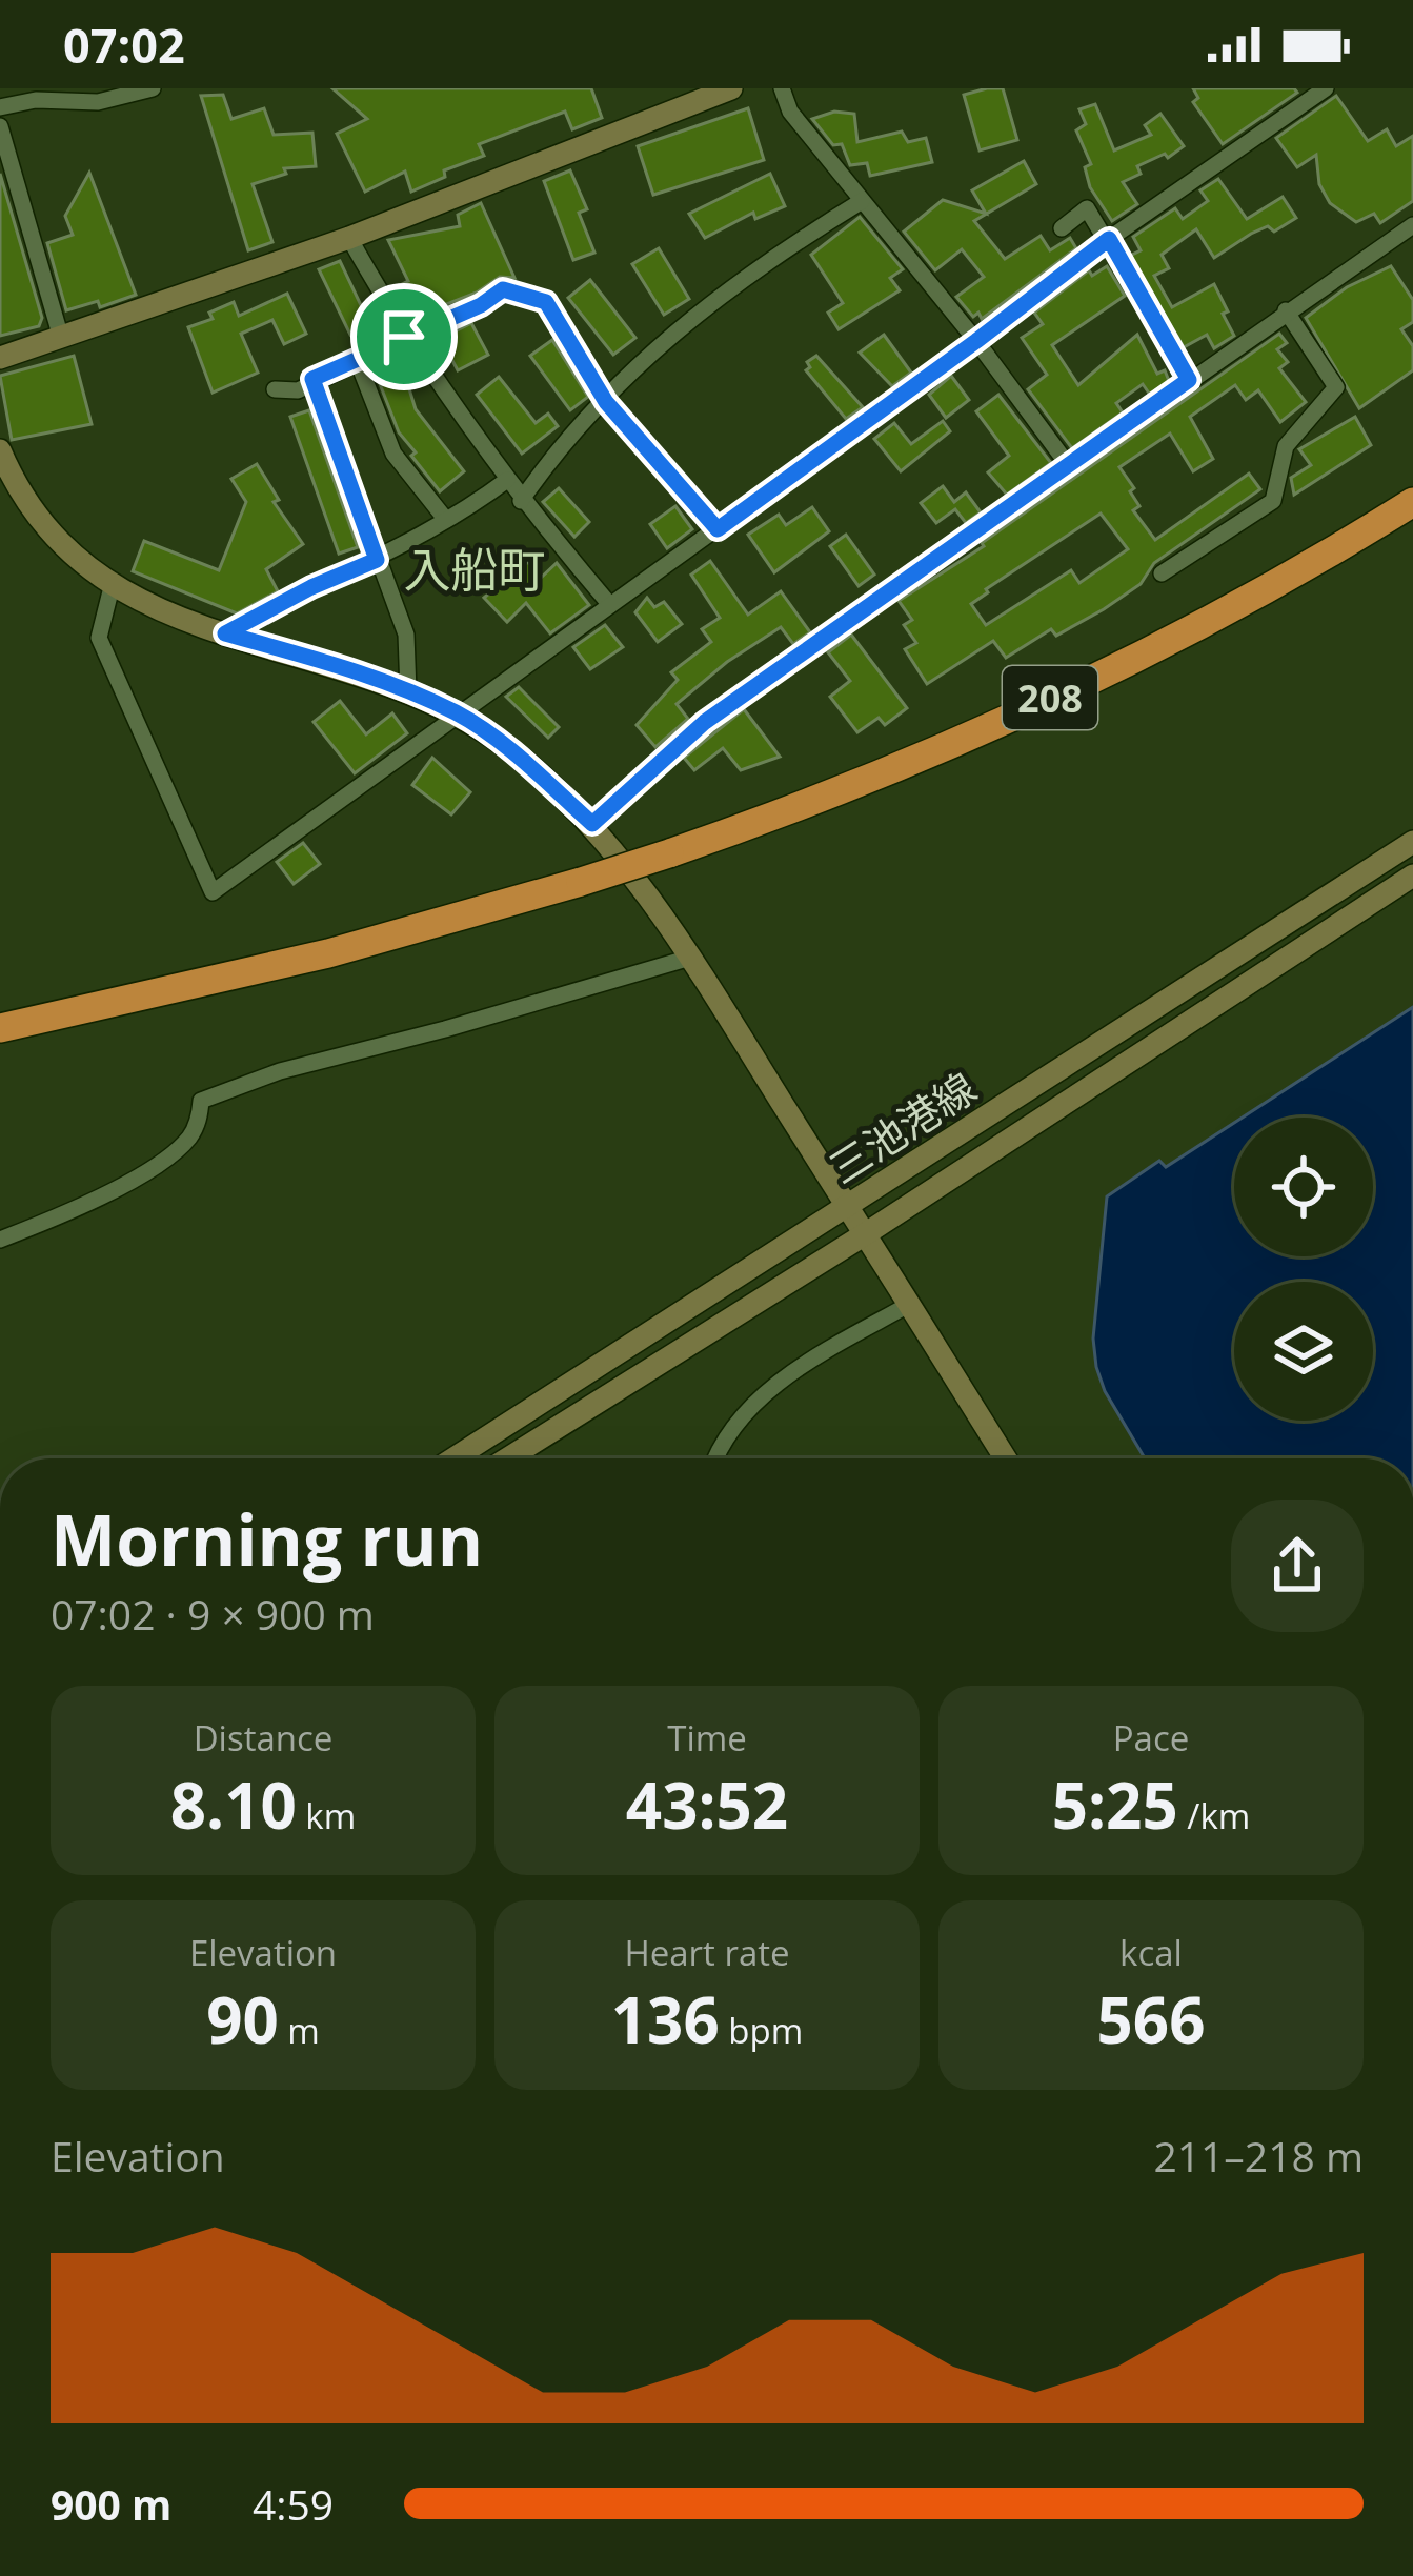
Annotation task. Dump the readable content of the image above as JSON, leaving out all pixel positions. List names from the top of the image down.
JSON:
{
  "streets": {
    "highway": ["208"],
    "main road": ["三池港線"]
  },
  "districts": ["入船町"],
  "page": {
    "status": "07:02",
    "heading": ["Morning run", "07:02 · 9 × 900 m"],
    "stats": [
      ["Distance", "8.10 km"],
      ["Time", "43:52"],
      ["Pace", "5:25 /km"],
      ["Elevation", "90 m"],
      ["Heart rate", "136 bpm"],
      ["kcal", "566"]
    ],
    "chart": ["Elevation", "211–218 m"],
    "list": [
      {
        "name": "900 m",
        "note": "4:59"
      }
    ]
  }
}
